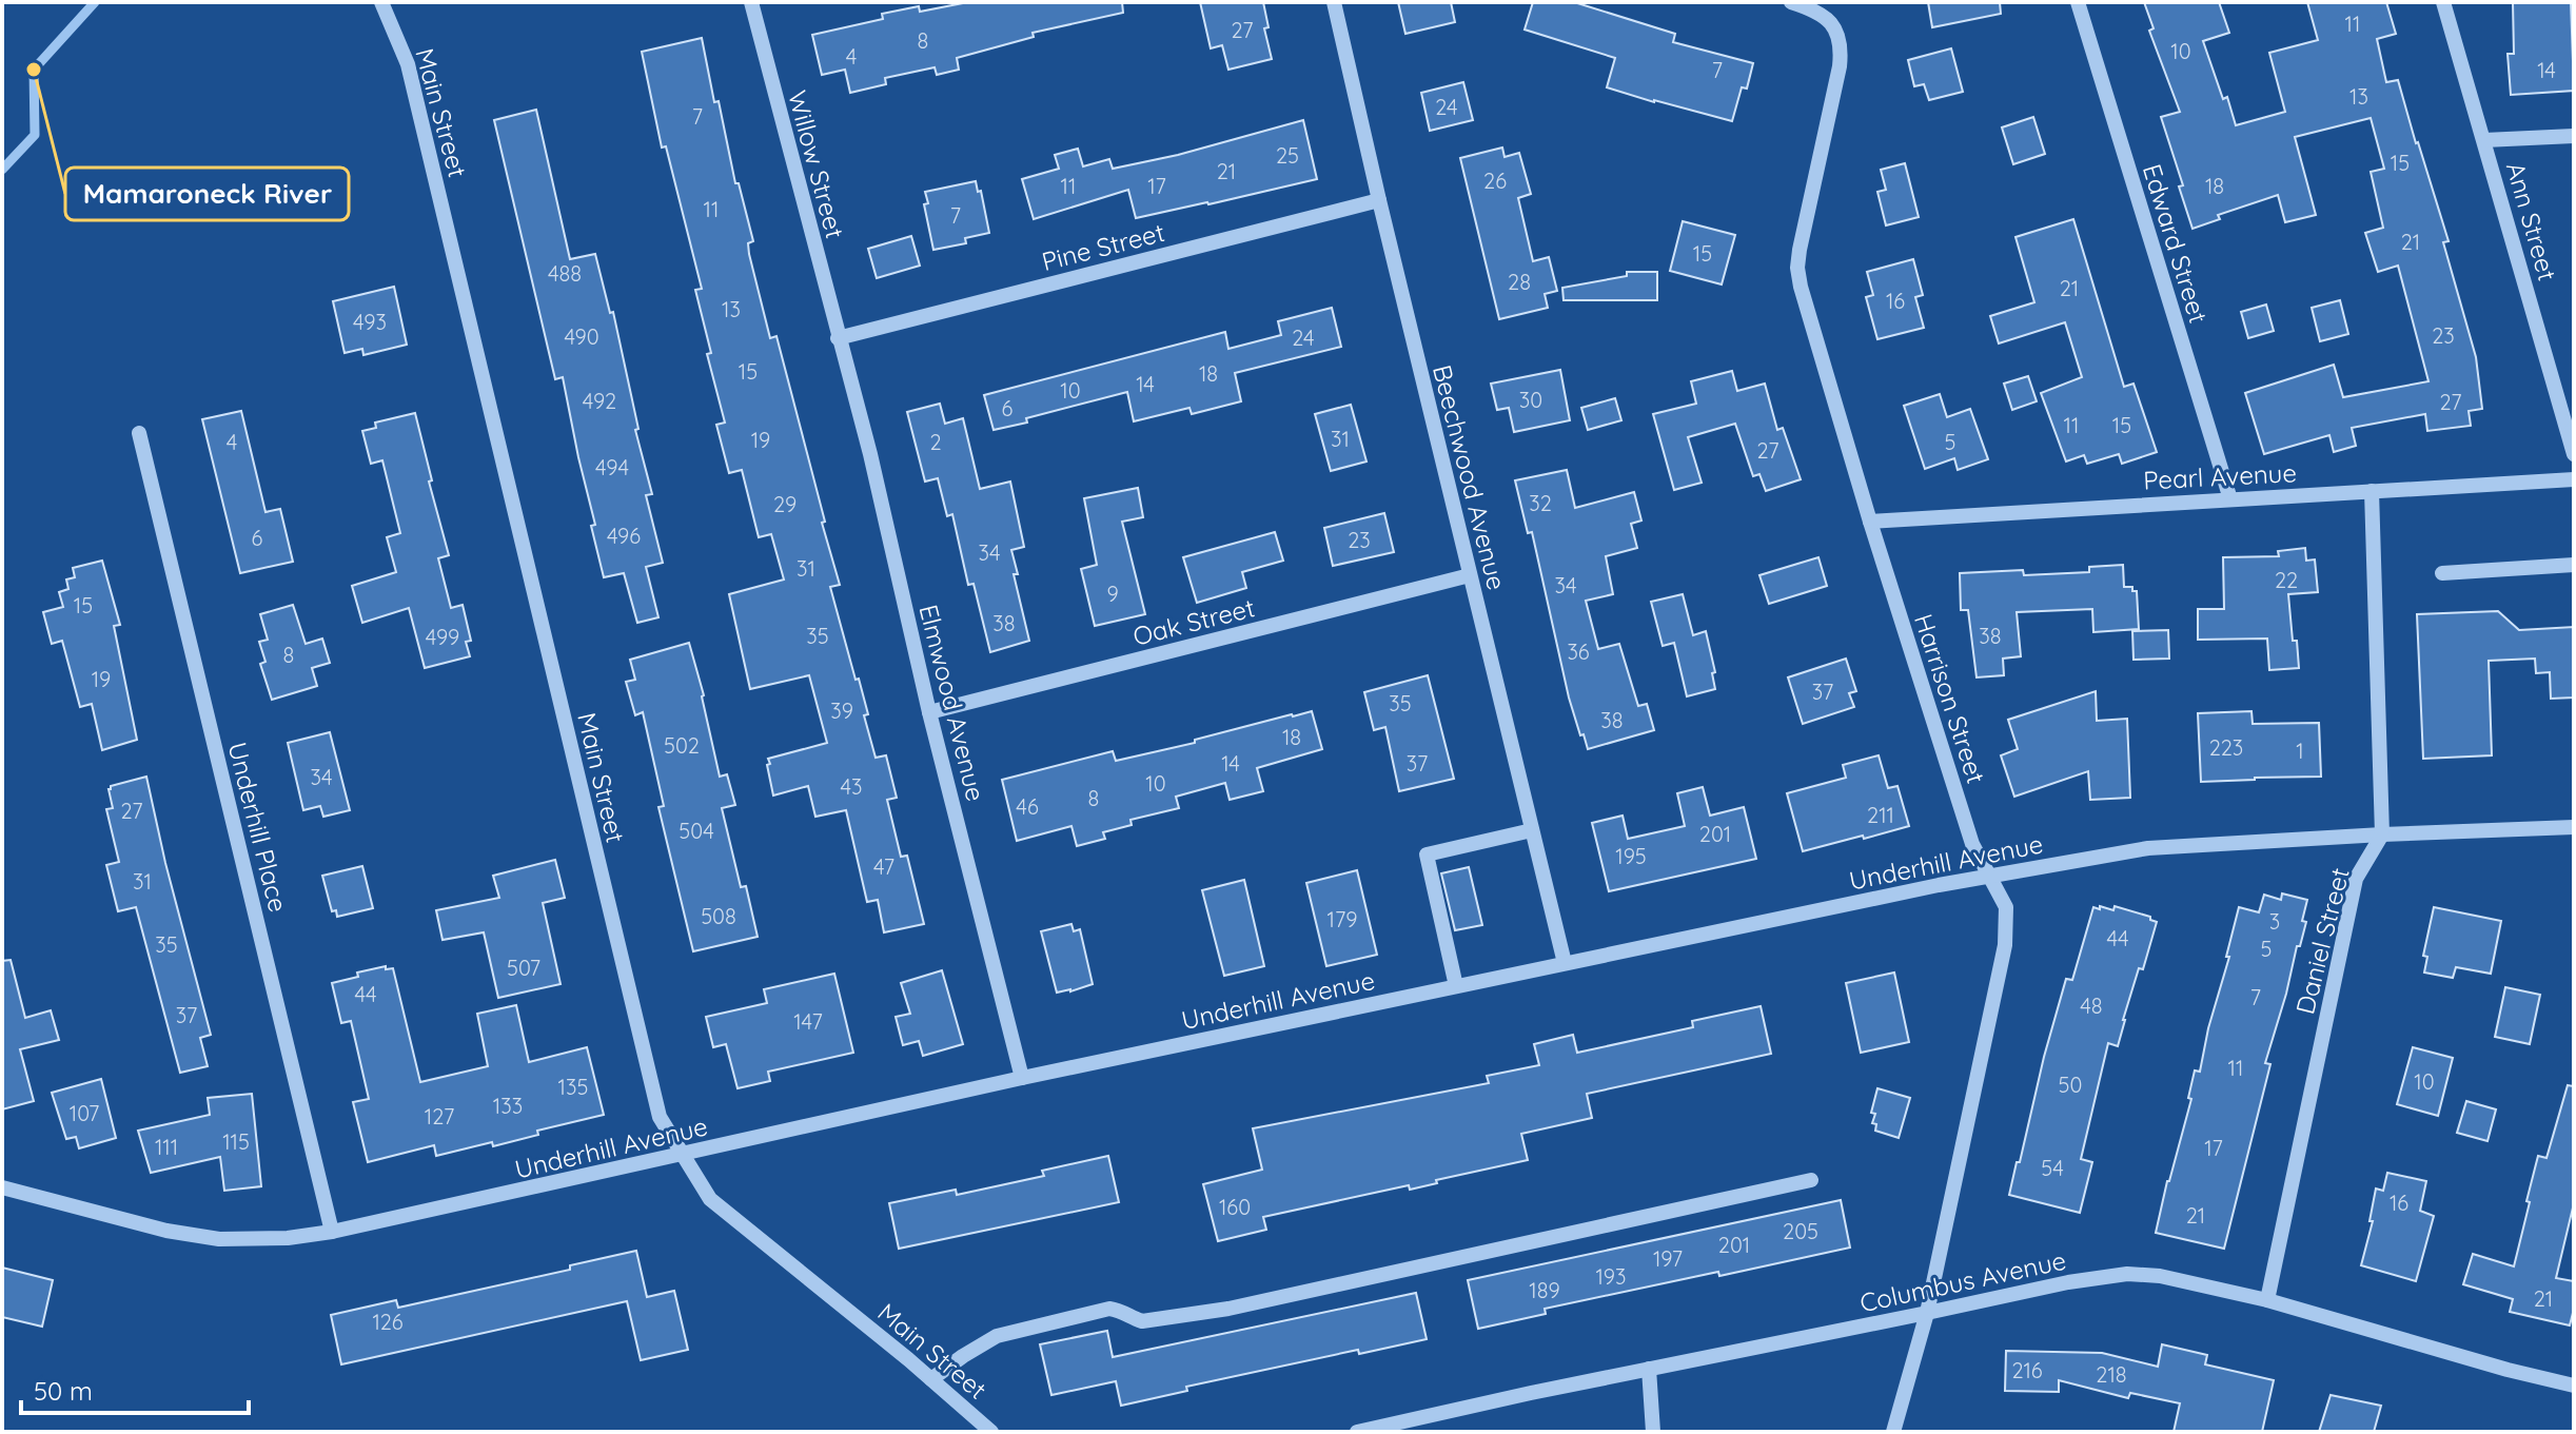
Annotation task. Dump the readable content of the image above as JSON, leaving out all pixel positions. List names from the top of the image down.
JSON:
{
  "streets": {
    "street": [
      "Main Street",
      "Willow Street",
      "Ann Street",
      "Edward Street",
      "Pine Street",
      "Pearl Avenue",
      "Beechwood Avenue",
      "Oak Street",
      "Harrison Street",
      "Elmwood Avenue",
      "Underhill Place",
      "Underhill Avenue",
      "Daniel Street",
      "Columbus Avenue"
    ]
  },
  "crossings": [
    ["Main Street", "Underhill Avenue"],
    ["Willow Street", "Pine Street"],
    ["Willow Street", "Elmwood Avenue"],
    ["Edward Street", "Pearl Avenue"],
    ["Pine Street", "Beechwood Avenue"],
    ["Pine Street", "Elmwood Avenue"],
    ["Pearl Avenue", "Harrison Street"],
    ["Beechwood Avenue", "Oak Street"],
    ["Beechwood Avenue", "Underhill Avenue"],
    ["Oak Street", "Elmwood Avenue"],
    ["Harrison Street", "Underhill Avenue"],
    ["Harrison Street", "Columbus Avenue"],
    ["Elmwood Avenue", "Underhill Avenue"],
    ["Underhill Place", "Underhill Avenue"],
    ["Underhill Avenue", "Daniel Street"],
    ["Daniel Street", "Columbus Avenue"]
  ],
  "places": ["Mamaroneck River"],
  "house_numbers": [
    "11",
    "27",
    "8",
    "10",
    "4",
    "7",
    "14",
    "13",
    "24",
    "7",
    "25",
    "15",
    "21",
    "26",
    "11",
    "17",
    "18",
    "11",
    "7",
    "21",
    "15",
    "488",
    "28",
    "21",
    "16",
    "13",
    "493",
    "23",
    "490",
    "24",
    "15",
    "18",
    "14",
    "10",
    "30",
    "492",
    "27",
    "6",
    "11",
    "15",
    "31",
    "19",
    "4",
    "2",
    "5",
    "27",
    "494",
    "32",
    "29",
    "496",
    "6",
    "23",
    "34",
    "31",
    "22",
    "34",
    "9",
    "15",
    "38",
    "35",
    "38",
    "499",
    "36",
    "8",
    "19",
    "37",
    "35",
    "39",
    "38",
    "18",
    "502",
    "223",
    "1",
    "14",
    "37",
    "34",
    "10",
    "43",
    "8",
    "46",
    "27",
    "211",
    "504",
    "201",
    "195",
    "47",
    "31",
    "508",
    "179",
    "3",
    "44",
    "35",
    "5",
    "507",
    "44",
    "7",
    "48",
    "37",
    "147",
    "11",
    "10",
    "50",
    "135",
    "133",
    "107",
    "127",
    "115",
    "111",
    "17",
    "54",
    "16",
    "160",
    "21",
    "205",
    "201",
    "197",
    "193",
    "189",
    "21",
    "126",
    "216",
    "218"
  ],
  "scale_bar": "50 m"
}
